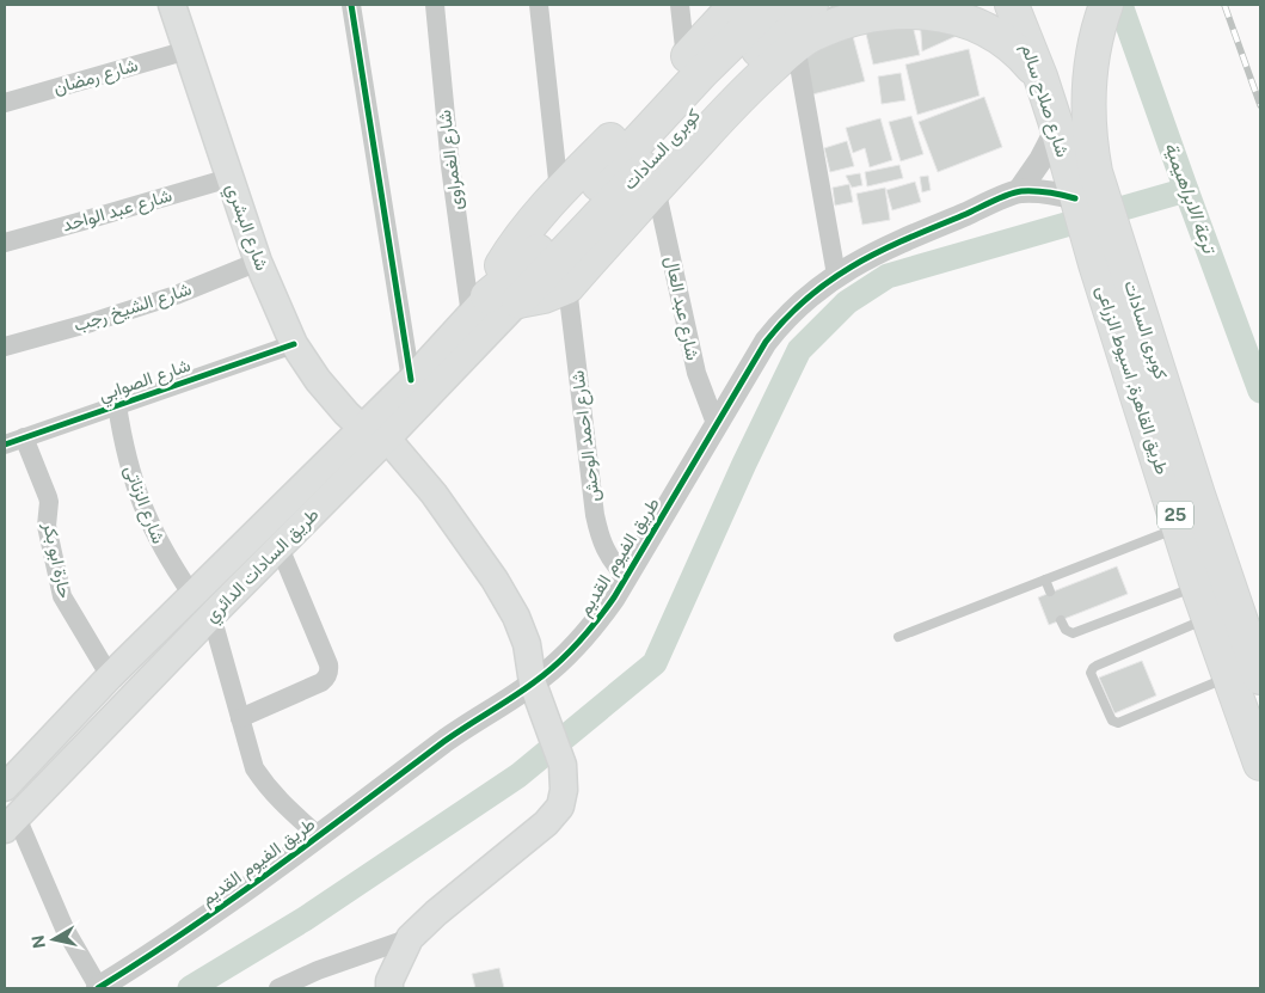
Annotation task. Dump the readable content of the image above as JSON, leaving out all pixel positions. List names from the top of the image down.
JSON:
{
  "streets": {
    "highway": [
      "شارع صلاح سالم",
      "كوبرى السادات",
      "طريق القاهرة, اسيوط الزراعى",
      "25"
    ],
    "main road": ["شارع البشري", "طريق السادات الدائري"],
    "street": [
      "شارع رمضان",
      "شارع الغمراوى",
      "شارع عبد الواحد",
      "شارع الشيخ رجب",
      "شارع عبد العال",
      "شارع الصوابي",
      "شارع احمد الوحش",
      "شارع الزناتى",
      "طريق الفيوم القديم",
      "حارة ابو بكر"
    ]
  },
  "crossings": [
    ["شارع رمضان", "شارع البشري"],
    ["شارع صلاح سالم", "طريق القاهرة, اسيوط الزراعى"],
    ["شارع صلاح سالم", "طريق الفيوم القديم"],
    ["كوبرى السادات", "شارع الغمراوى"],
    ["كوبرى السادات", "طريق السادات الدائري"],
    ["شارع الغمراوى", "طريق السادات الدائري"],
    ["شارع عبد الواحد", "شارع البشري"],
    ["شارع البشري", "شارع الشيخ رجب"],
    ["شارع البشري", "شارع الصوابي"],
    ["شارع البشري", "طريق السادات الدائري"],
    ["شارع عبد العال", "طريق الفيوم القديم"],
    ["شارع الصوابي", "شارع الزناتى"],
    ["شارع الصوابي", "حارة ابو بكر"],
    ["طريق القاهرة, اسيوط الزراعى", "طريق الفيوم القديم"],
    ["شارع احمد الوحش", "طريق الفيوم القديم"],
    ["شارع الزناتى", "طريق السادات الدائري"],
    ["حارة ابو بكر", "طريق السادات الدائري"]
  ],
  "water": ["ترعة الابراهيمية"],
  "north": "left"
}
